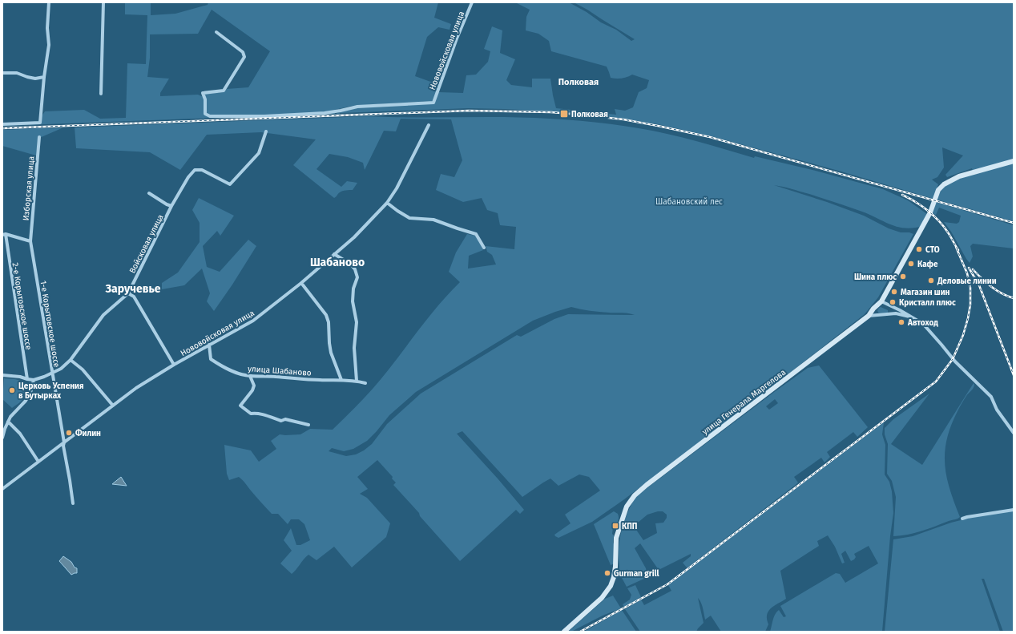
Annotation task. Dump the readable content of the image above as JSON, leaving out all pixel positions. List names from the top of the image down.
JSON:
{
  "streets": {
    "main road": ["улица Генерала Маргелова"],
    "street": [
      "Нововойсковая улица",
      "Изборская улица",
      "Войсковая улица",
      "2-е Корытовское шоссе",
      "1-е Корытовское шоссе",
      "улица Шабаново"
    ]
  },
  "crossings": [
    ["Нововойсковая улица", "1-е Корытовское шоссе"],
    ["Нововойсковая улица", "улица Шабаново"],
    ["Изборская улица", "1-е Корытовское шоссе"],
    ["Войсковая улица", "1-е Корытовское шоссе"]
  ],
  "districts": ["Полковая", "Шабаново", "Заручевье"],
  "parks": ["Шабановский лес"],
  "places": {
    "transit": ["Полковая", "КПП"],
    "other": [
      "СТО",
      "Кафе",
      "Шина плюс",
      "Деловые линии",
      "Магазин шин",
      "Кристалл плюс",
      "Автоход",
      "Церковь Успения в Бутырках",
      "Филин",
      "Gurman grill"
    ]
  }
}
